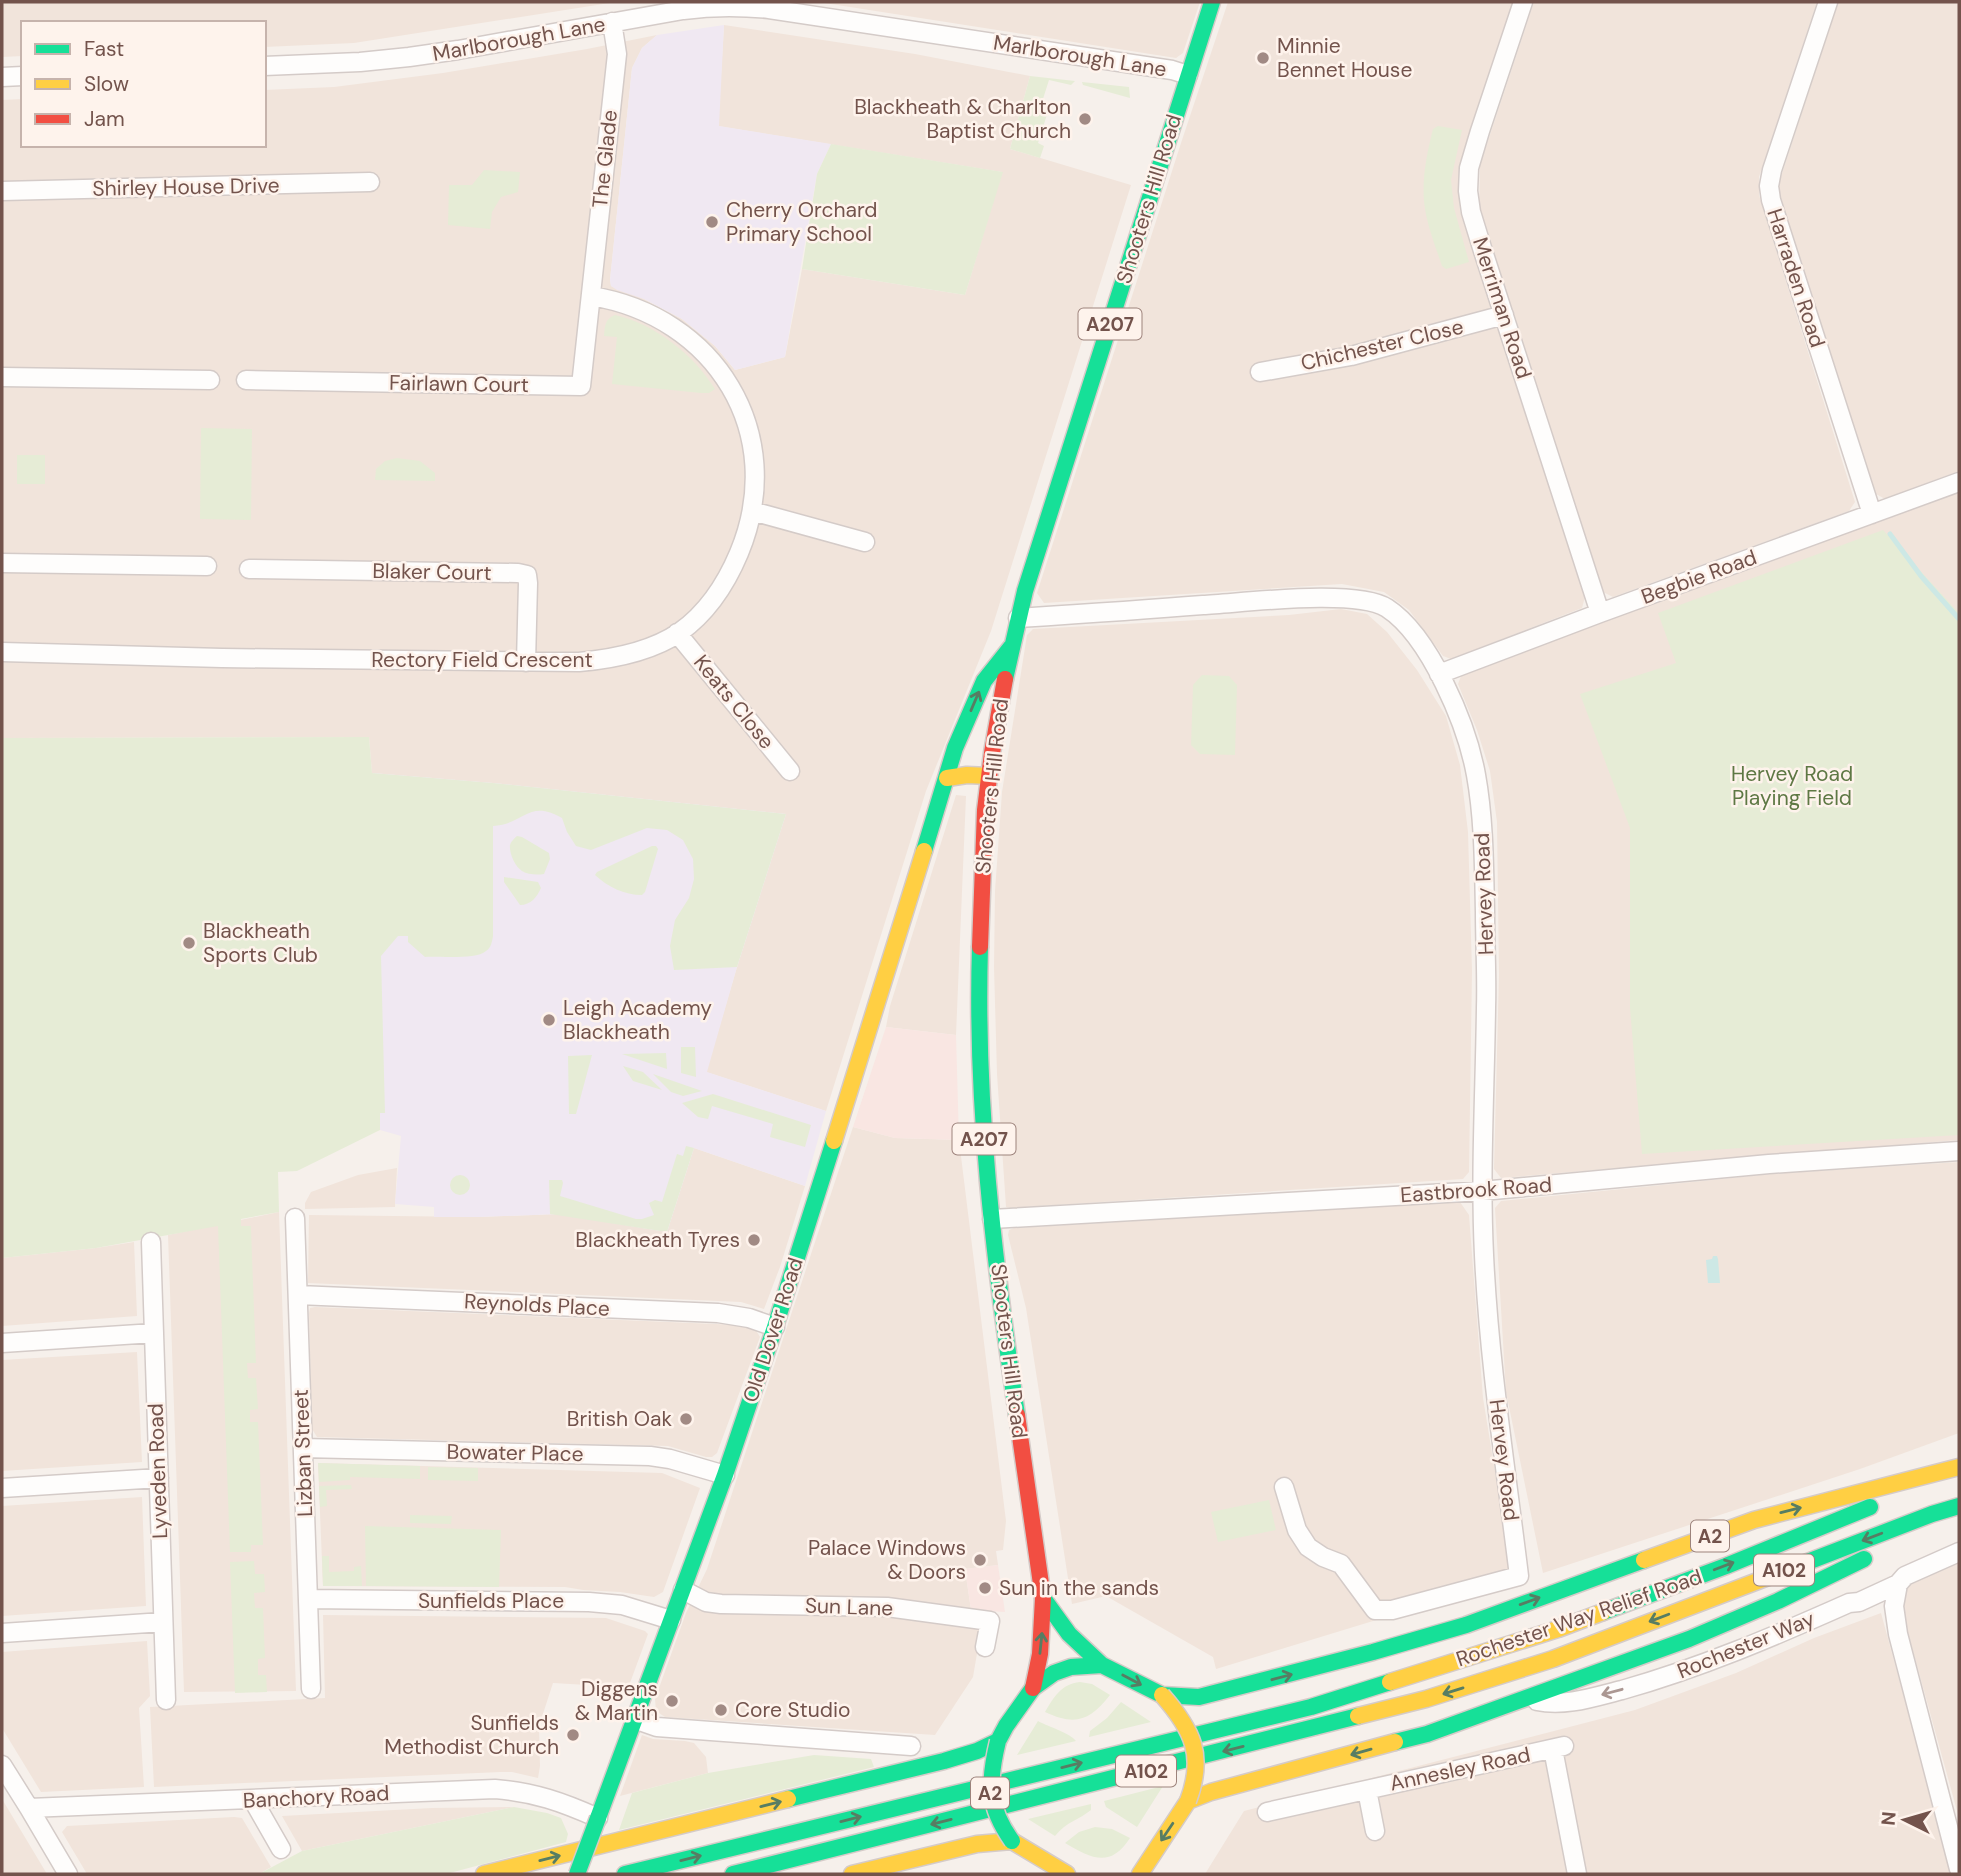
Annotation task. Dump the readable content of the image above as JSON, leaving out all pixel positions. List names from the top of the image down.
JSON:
{
  "streets": {
    "main road": [
      "Shooters Hill Road",
      "A207",
      "Old Dover Road",
      "A2",
      "A102",
      "Rochester Way Relief Road"
    ],
    "street": [
      "Marlborough Lane",
      "The Glade",
      "Shirley House Drive",
      "Harraden Road",
      "Merriman Road",
      "Chichester Close",
      "Fairlawn Court",
      "Blaker Court",
      "Begbie Road",
      "Rectory Field Crescent",
      "Keats Close",
      "Hervey Road",
      "Eastbrook Road",
      "Reynolds Place",
      "Lizban Street",
      "Bowater Place",
      "Lyveden Road",
      "Sunfields Place",
      "Sun Lane",
      "Rochester Way",
      "Annesley Road",
      "Banchory Road"
    ]
  },
  "crossings": [
    ["Marlborough Lane", "The Glade"],
    ["Marlborough Lane", "Shooters Hill Road"],
    ["The Glade", "Fairlawn Court"],
    ["The Glade", "Rectory Field Crescent"],
    ["Shooters Hill Road", "Hervey Road"],
    ["Shooters Hill Road", "Eastbrook Road"],
    ["Shooters Hill Road", "Old Dover Road"],
    ["Shooters Hill Road", "A2"],
    ["Harraden Road", "Begbie Road"],
    ["Merriman Road", "Chichester Close"],
    ["Merriman Road", "Begbie Road"],
    ["Fairlawn Court", "Rectory Field Crescent"],
    ["Blaker Court", "Rectory Field Crescent"],
    ["Begbie Road", "Hervey Road"],
    ["Rectory Field Crescent", "Keats Close"],
    ["Hervey Road", "Eastbrook Road"],
    ["Reynolds Place", "Old Dover Road"],
    ["Reynolds Place", "Lizban Street"],
    ["Old Dover Road", "Bowater Place"],
    ["Old Dover Road", "Sunfields Place"],
    ["Old Dover Road", "Sun Lane"],
    ["Old Dover Road", "Banchory Road"],
    ["Lizban Street", "Bowater Place"],
    ["Lizban Street", "Sunfields Place"],
    ["A2", "Rochester Way Relief Road"]
  ],
  "one_way": ["Rochester Way"],
  "parks": ["Hervey Road Playing Field"],
  "places": [
    "Minnie Bennet House",
    "Blackheath & Charlton Baptist Church",
    "Cherry Orchard Primary School",
    "Blackheath Sports Club",
    "Leigh Academy Blackheath",
    "Blackheath Tyres",
    "British Oak",
    "Palace Windows & Doors",
    "Sun in the sands",
    "Diggens & Martin",
    "Core Studio",
    "Sunfields Methodist Church"
  ],
  "legend": ["Fast", "Slow", "Jam"],
  "north": "left"
}
